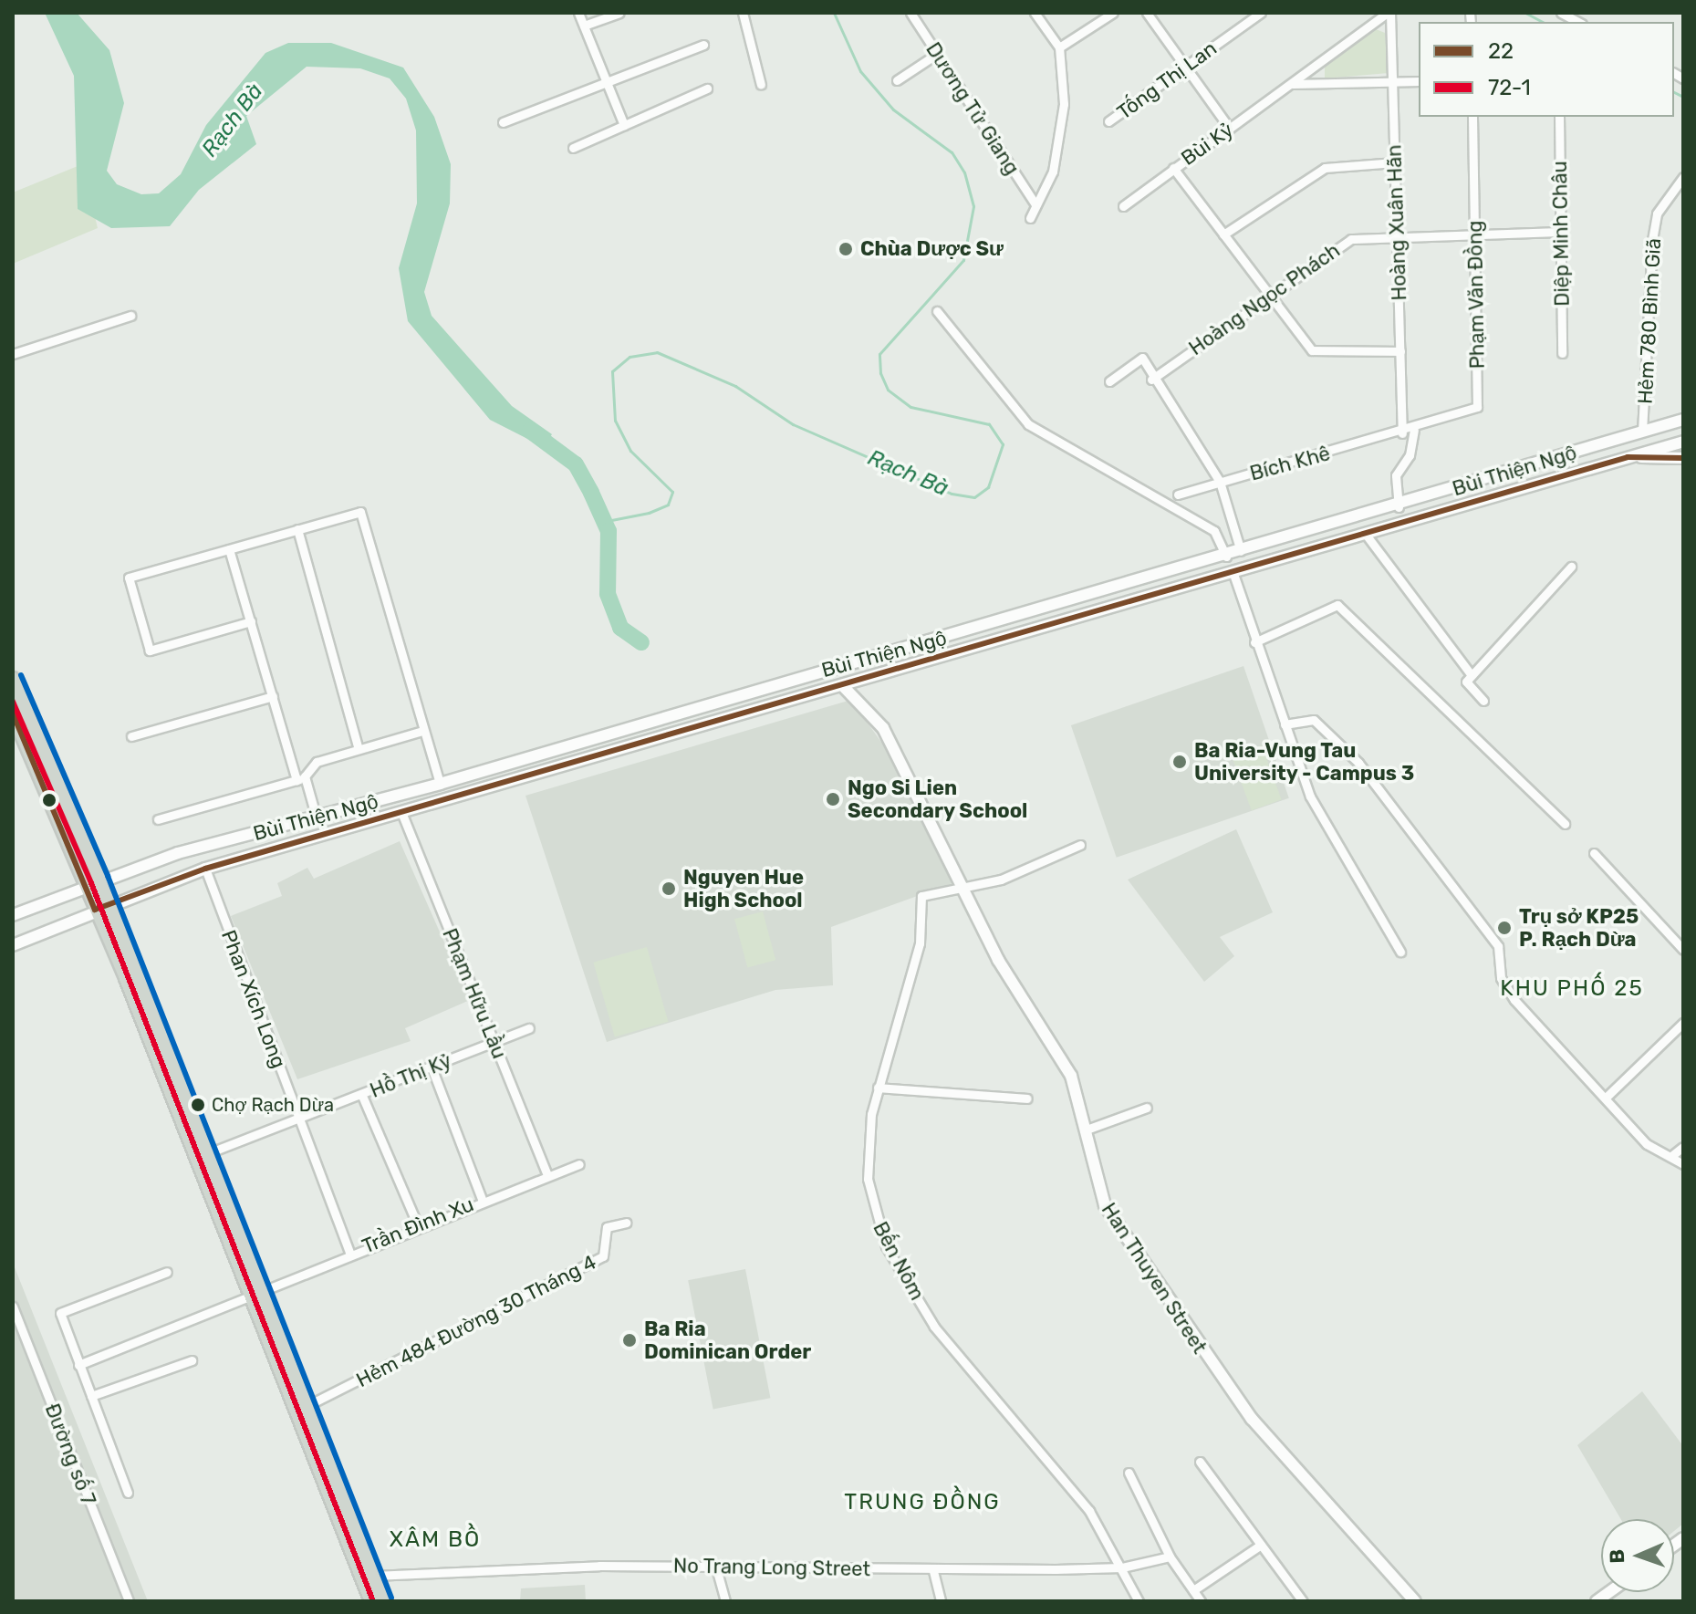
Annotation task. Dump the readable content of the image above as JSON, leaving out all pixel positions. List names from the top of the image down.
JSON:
{
  "streets": {
    "main road": ["Bùi Thiện Ngộ", "Han Thuyen Street"],
    "street": [
      "Tống Thị Lan",
      "Dương Tử Giang",
      "Bùi Kỷ",
      "Hoàng Xuân Hãn",
      "Diệp Minh Châu",
      "Phạm Văn Đồng",
      "Hoàng Ngọc Phách",
      "Hẻm 780 Bình Giã",
      "Bích Khê",
      "Phạm Hữu Lầu",
      "Phan Xích Long",
      "Hồ Thị Kỷ",
      "Trần Đình Xu",
      "Bến Nôm",
      "Hẻm 484 Đường 30 Tháng 4",
      "Đường số 7",
      "No Trang Long Street"
    ]
  },
  "crossings": [
    ["Bùi Kỷ", "Hoàng Xuân Hãn"],
    ["Hoàng Xuân Hãn", "Phạm Văn Đồng"],
    ["Hoàng Xuân Hãn", "Hoàng Ngọc Phách"],
    ["Hoàng Xuân Hãn", "Bích Khê"],
    ["Diệp Minh Châu", "Hoàng Ngọc Phách"],
    ["Phạm Văn Đồng", "Hoàng Ngọc Phách"],
    ["Phạm Văn Đồng", "Bích Khê"],
    ["Hẻm 780 Bình Giã", "Bùi Thiện Ngộ"],
    ["Bùi Thiện Ngộ", "Phạm Hữu Lầu"],
    ["Bùi Thiện Ngộ", "Phan Xích Long"],
    ["Bùi Thiện Ngộ", "Han Thuyen Street"],
    ["Phạm Hữu Lầu", "Hồ Thị Kỷ"],
    ["Phạm Hữu Lầu", "Trần Đình Xu"],
    ["Phan Xích Long", "Hồ Thị Kỷ"],
    ["Phan Xích Long", "Trần Đình Xu"],
    ["Bến Nôm", "Han Thuyen Street"],
    ["Bến Nôm", "No Trang Long Street"]
  ],
  "districts": ["KHU PHỐ 25", "TRUNG ĐỒNG", "XÂM BỒ"],
  "water": ["Rạch Bà"],
  "places": [
    "Chùa Dược Sư",
    "Ba Ria-Vung Tau University - Campus 3",
    "Ngo Si Lien Secondary School",
    "Nguyen Hue High School",
    "Trụ sở KP25 P. Rạch Dừa",
    "Chợ Rạch Dừa",
    "Ba Ria Dominican Order"
  ],
  "lines": ["transit line 22", "transit line 72-1"],
  "legend": ["22", "72-1"],
  "north": "left"
}
